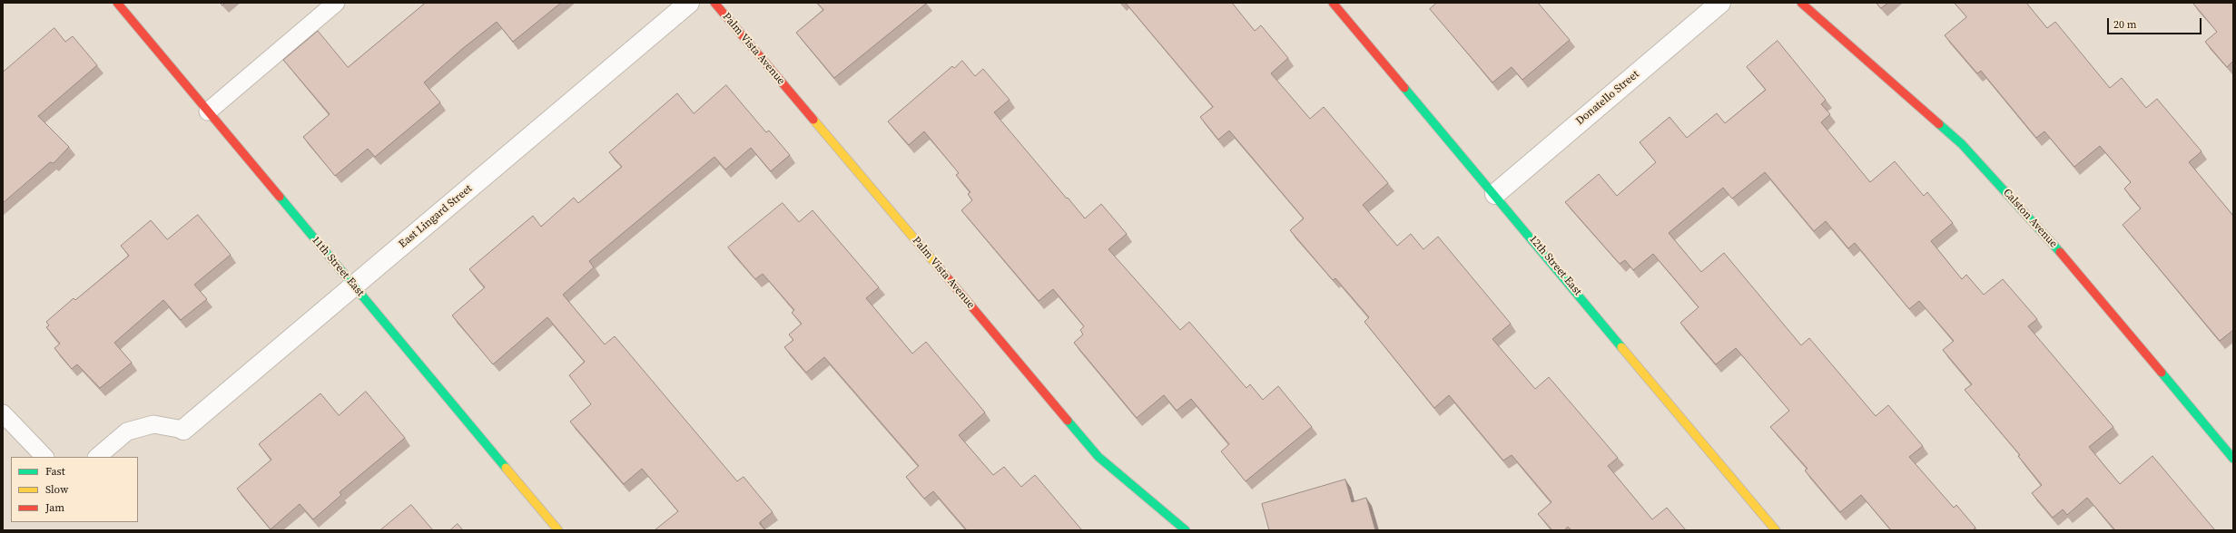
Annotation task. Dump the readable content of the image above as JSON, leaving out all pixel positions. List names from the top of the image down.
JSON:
{
  "streets": {
    "street": [
      "Palm Vista Avenue",
      "Donatello Street",
      "East Lingard Street",
      "Calston Avenue",
      "12th Street East",
      "11th Street East"
    ]
  },
  "crossings": [
    ["Donatello Street", "12th Street East"],
    ["East Lingard Street", "11th Street East"]
  ],
  "legend": ["Fast", "Slow", "Jam"],
  "scale_bar": "20 m"
}
